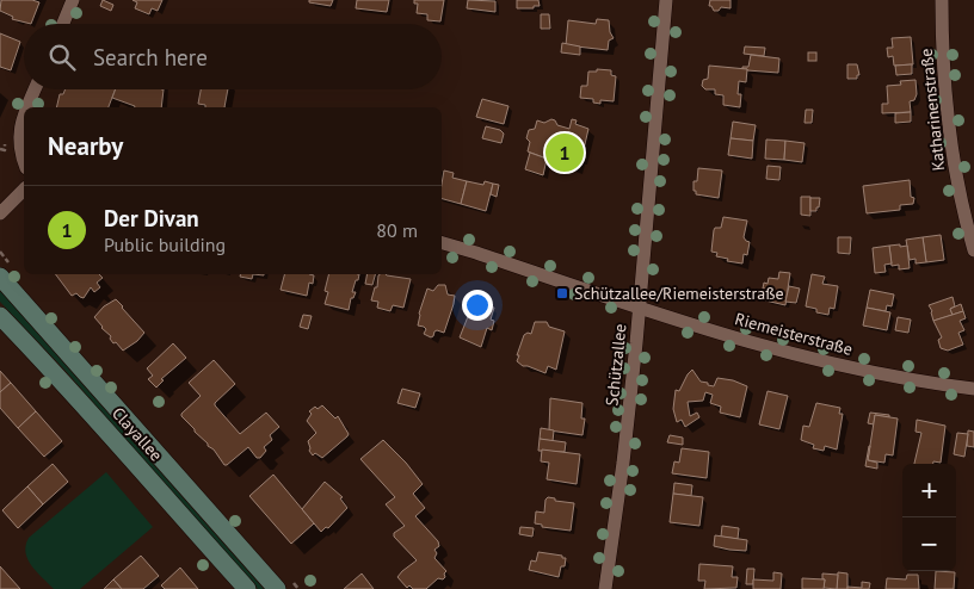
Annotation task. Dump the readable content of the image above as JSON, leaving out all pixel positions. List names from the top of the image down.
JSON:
{
  "streets": {
    "main road": ["Clayallee"],
    "street": ["Katharinenstraße", "Riemeisterstraße", "Schützallee"]
  },
  "crossings": [
    ["Riemeisterstraße", "Schützallee"]
  ],
  "places": {
    "transit": ["Schützallee/Riemeisterstraße"]
  },
  "page": {
    "search": "Search here",
    "heading": "Nearby",
    "pins": "1",
    "list": [
      {
        "mark": "1",
        "name": "Der Divan",
        "note": "Public building",
        "value": "80 m"
      }
    ],
    "map_buttons": ["+", "−"]
  }
}
